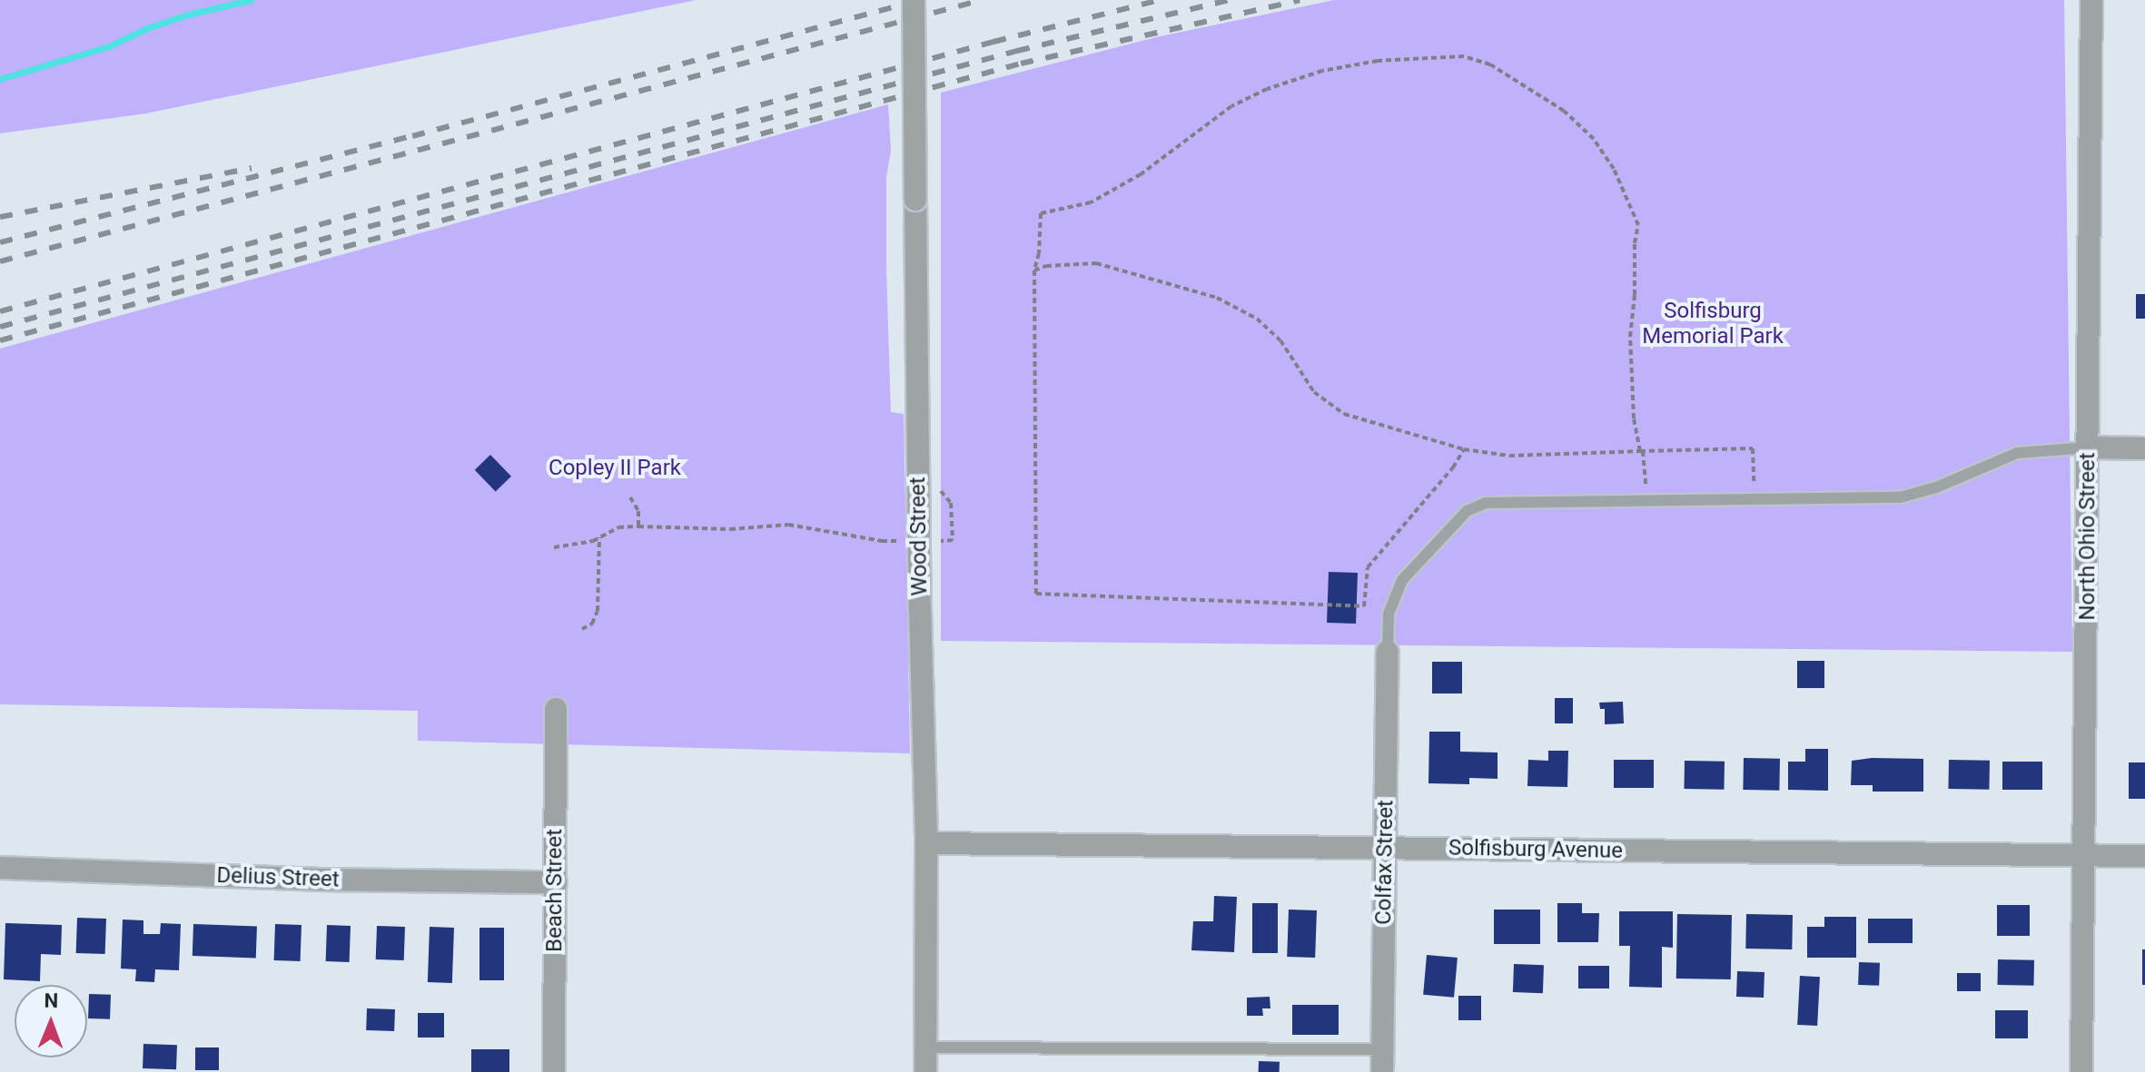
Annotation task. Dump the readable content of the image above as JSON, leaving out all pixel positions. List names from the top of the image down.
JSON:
{
  "streets": {
    "street": [
      "Wood Street",
      "North Ohio Street",
      "Solfisburg Avenue",
      "Colfax Street",
      "Delius Street",
      "Beach Street"
    ]
  },
  "crossings": [
    ["Wood Street", "Solfisburg Avenue"],
    ["North Ohio Street", "Solfisburg Avenue"],
    ["Solfisburg Avenue", "Colfax Street"],
    ["Delius Street", "Beach Street"]
  ],
  "parks": ["Solfisburg Memorial Park", "Copley II Park"],
  "north": "top"
}
